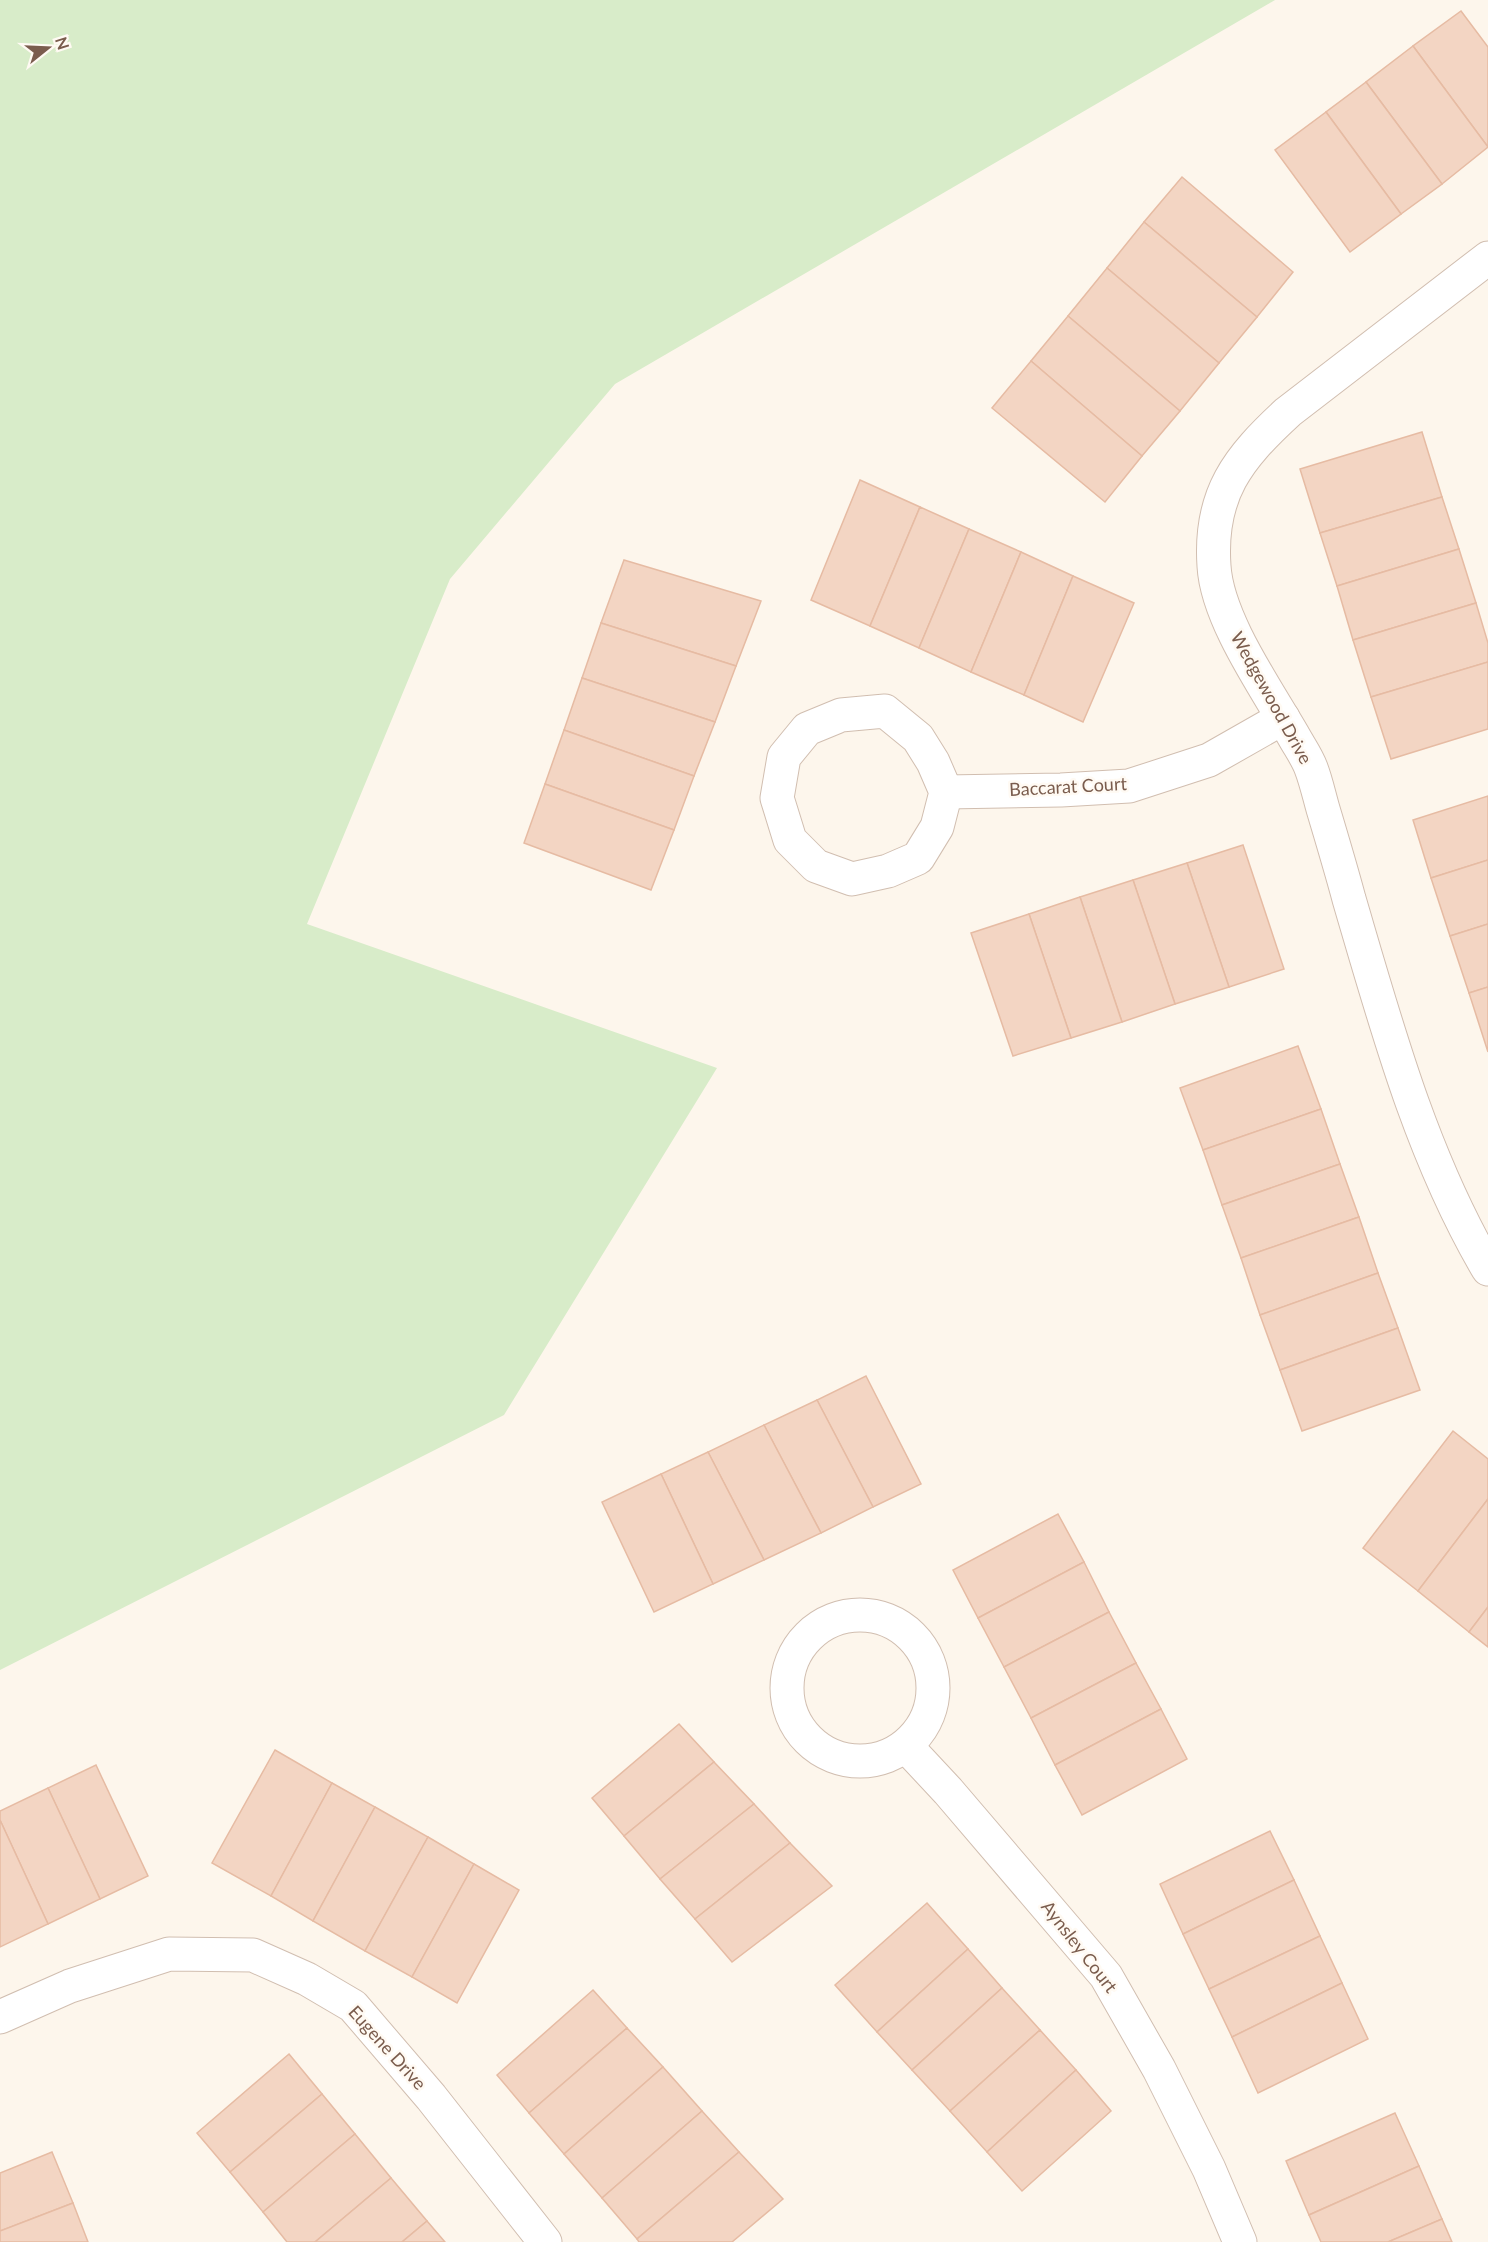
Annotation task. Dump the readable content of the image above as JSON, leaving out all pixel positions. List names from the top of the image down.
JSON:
{
  "streets": {
    "street": [
      "Wedgewood Drive",
      "Baccarat Court",
      "Aynsley Court",
      "Eugene Drive"
    ]
  },
  "crossings": [
    ["Wedgewood Drive", "Baccarat Court"]
  ],
  "north": "right"
}
